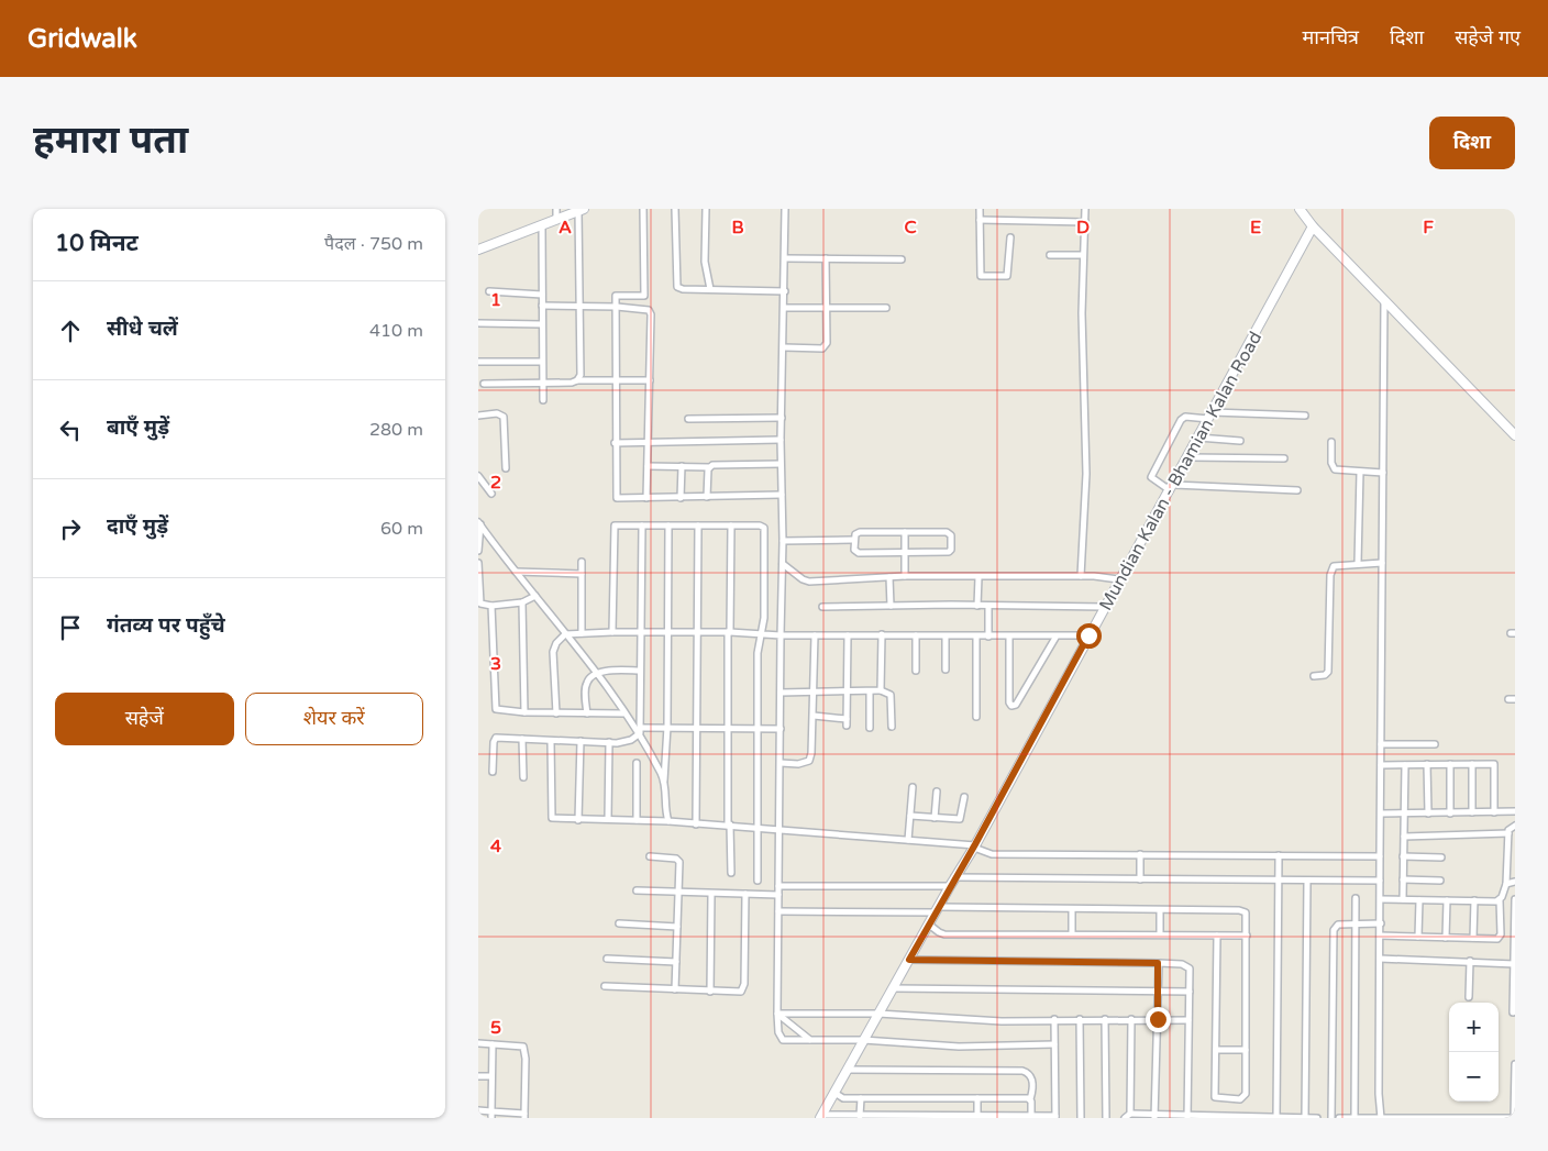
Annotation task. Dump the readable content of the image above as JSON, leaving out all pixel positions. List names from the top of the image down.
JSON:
{
  "streets": {
    "street": ["Mundian Kalan - Bhamian Kalan Road"]
  },
  "page": {
    "header": "Gridwalk",
    "nav": ["मानचित्र", "दिशा", "सहेजे गए"],
    "buttons": [
      "दिशा",
      ["सहेजें", "शेयर करें"]
    ],
    "title": "हमारा पता",
    "heading": ["10 मिनट", "पैदल · 750 m"],
    "list": [
      ["सीधे चलें", "410 m"],
      ["बाएँ मुड़ें", "280 m"],
      ["दाएँ मुड़ें", "60 m"],
      "गंतव्य पर पहुँचे"
    ],
    "map_buttons": ["+", "−"]
  },
  "grid": {
    "columns": [
      "A",
      "B",
      "C",
      "D",
      "E",
      "F"
    ],
    "rows": [
      "1",
      "2",
      "3",
      "4",
      "5"
    ]
  }
}
